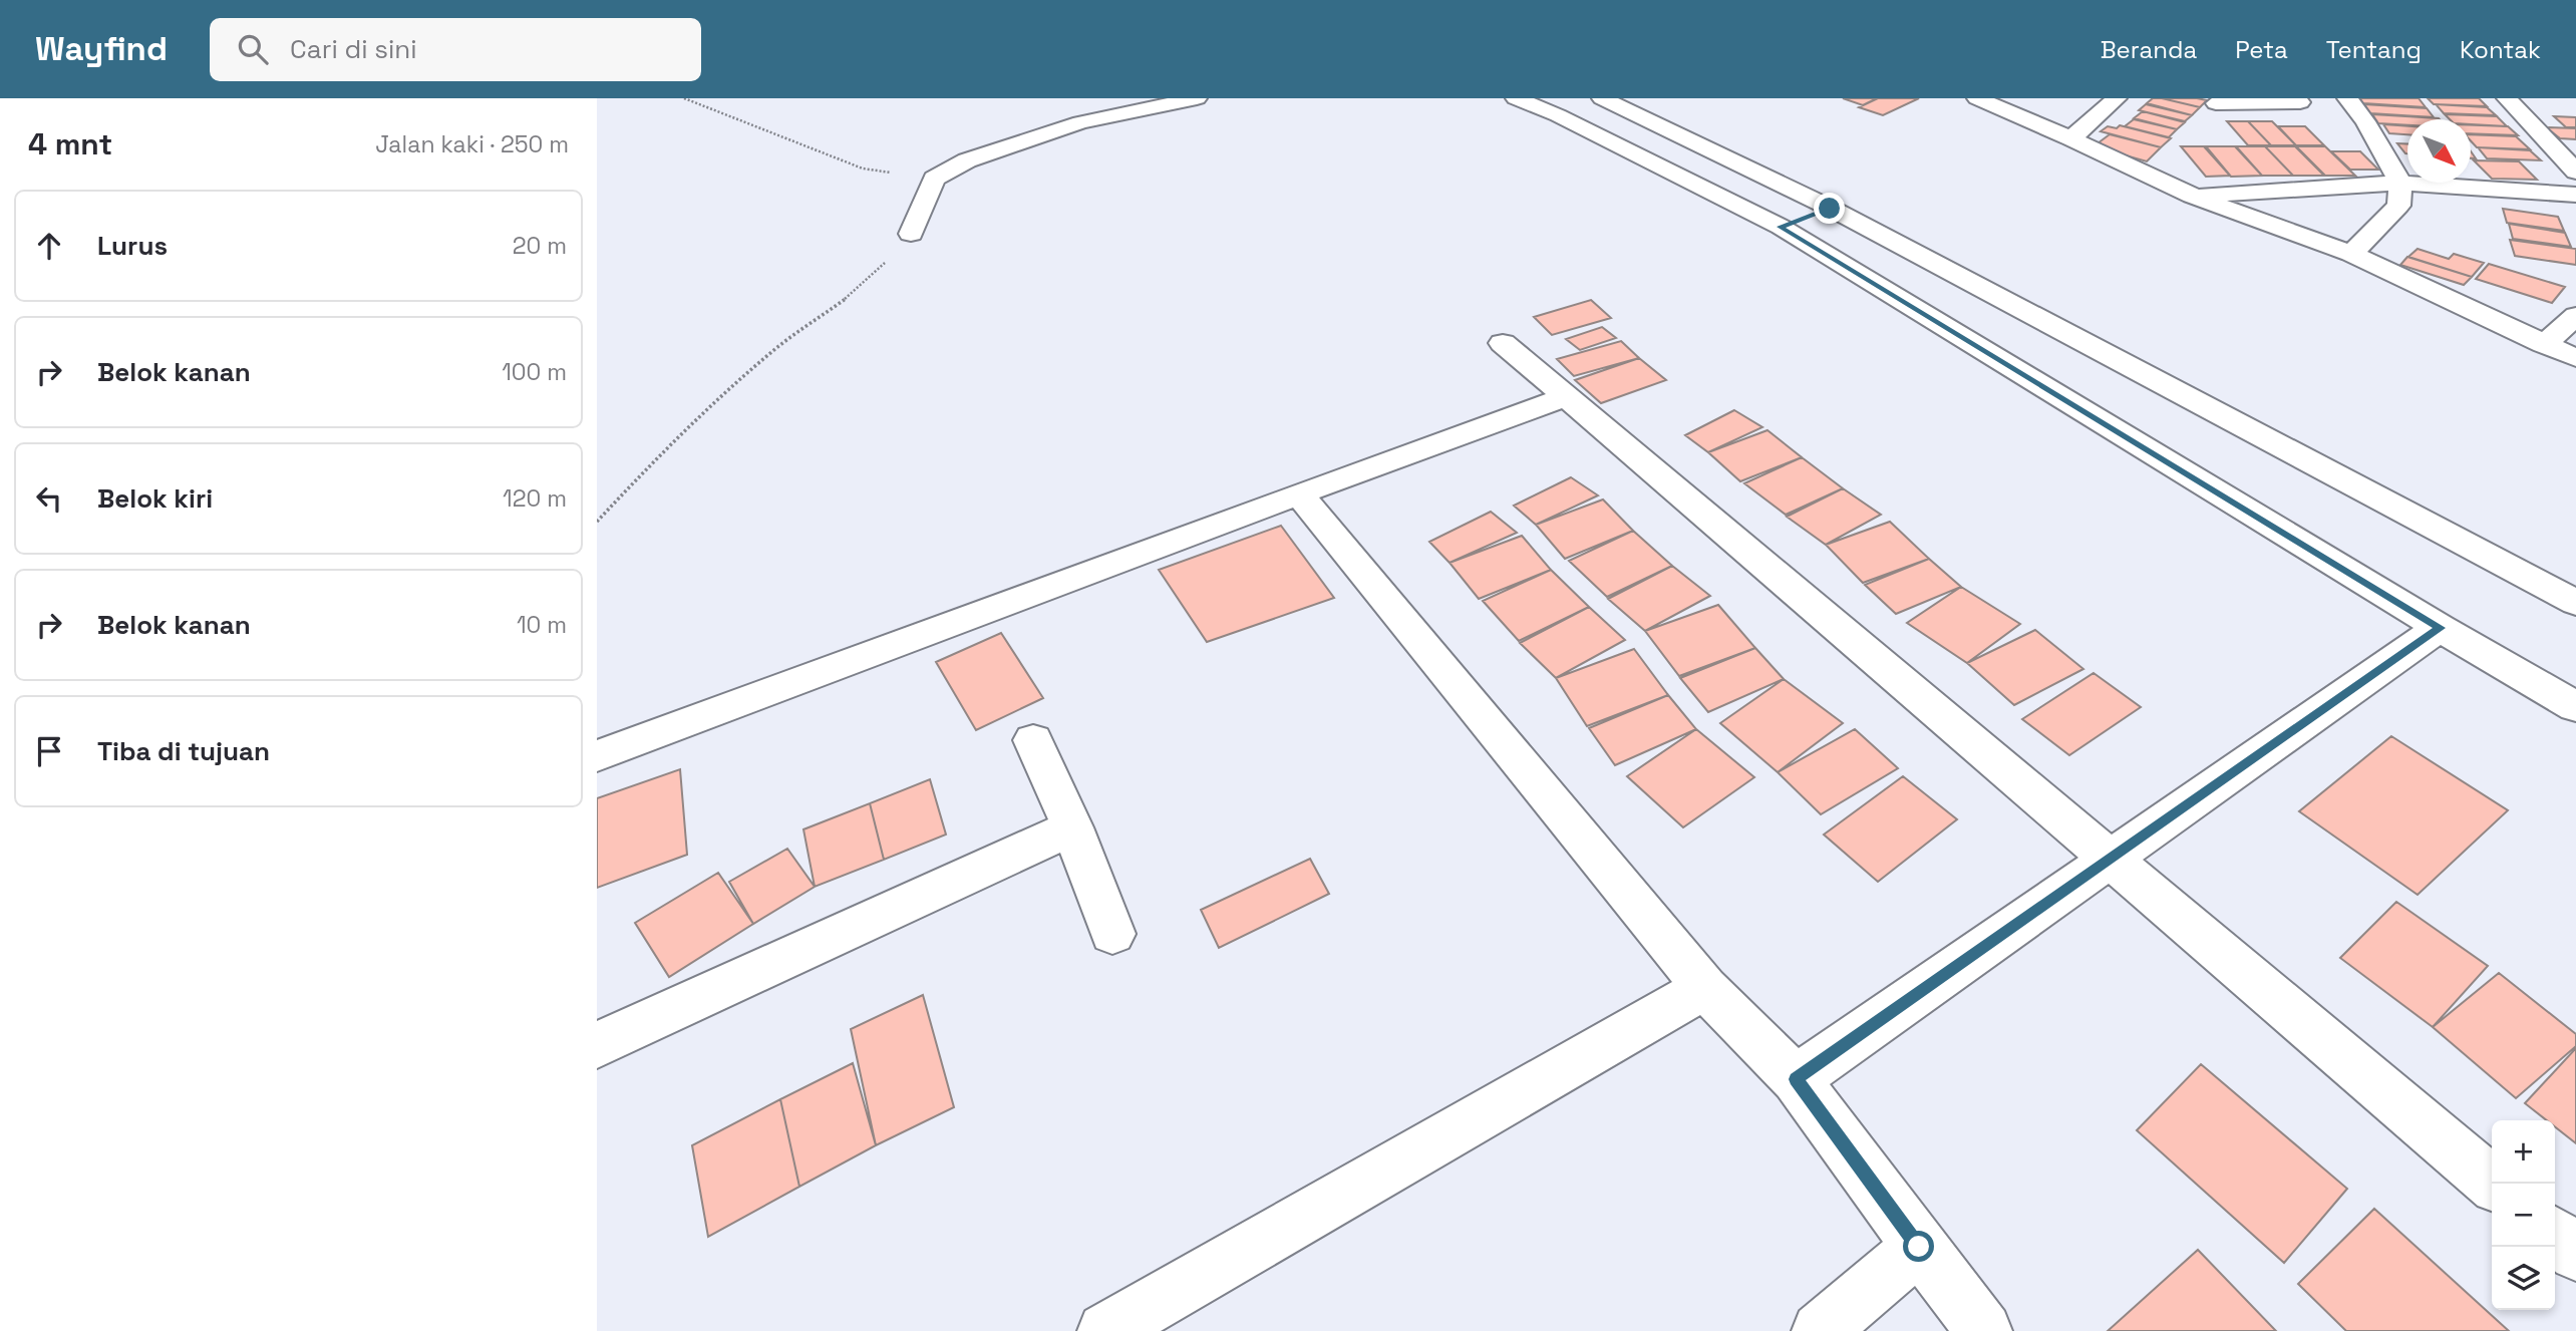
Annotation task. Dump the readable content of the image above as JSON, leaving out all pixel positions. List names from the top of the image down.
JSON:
{
  "north": "bottom right",
  "page": {
    "header": "Wayfind",
    "search": "Cari di sini",
    "nav": [
      "Beranda",
      "Peta",
      "Tentang",
      "Kontak"
    ],
    "heading": ["4 mnt", "Jalan kaki · 250 m"],
    "list": [
      ["Lurus", "20 m"],
      ["Belok kanan", "100 m"],
      ["Belok kiri", "120 m"],
      ["Belok kanan", "10 m"],
      "Tiba di tujuan"
    ],
    "map_buttons": ["+", "−"]
  }
}
